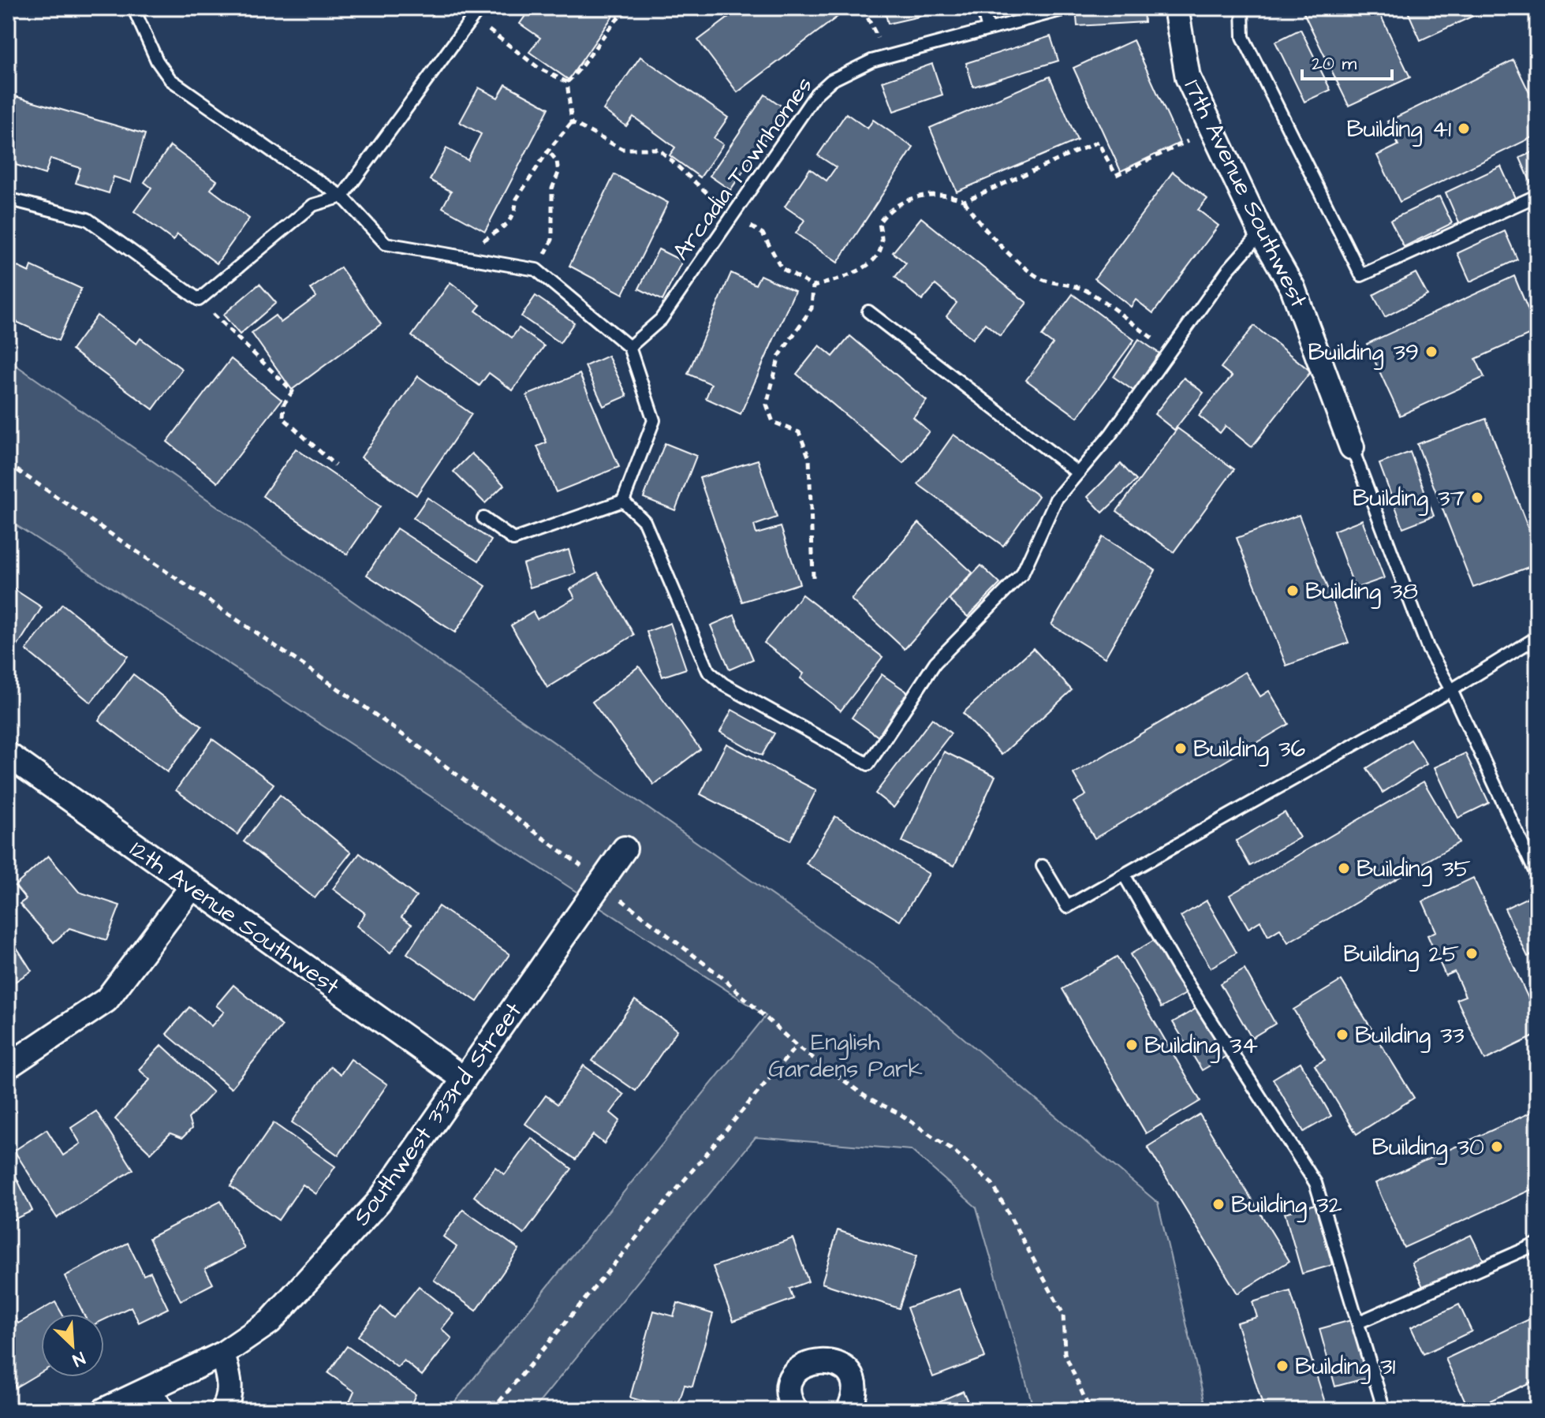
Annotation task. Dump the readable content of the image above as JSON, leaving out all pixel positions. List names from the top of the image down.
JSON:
{
  "streets": {
    "street": ["17th Avenue Southwest", "12th Avenue Southwest", "Southwest 333rd Street"],
    "lane": ["Arcadia Townhomes"]
  },
  "crossings": [
    ["12th Avenue Southwest", "Southwest 333rd Street"]
  ],
  "parks": ["English Gardens Park"],
  "places": [
    "Building 41",
    "Building 39",
    "Building 37",
    "Building 38",
    "Building 36",
    "Building 35",
    "Building 25",
    "Building 33",
    "Building 34",
    "Building 30",
    "Building 32",
    "Building 31"
  ],
  "scale_bar": "20 m",
  "north": "bottom right"
}
